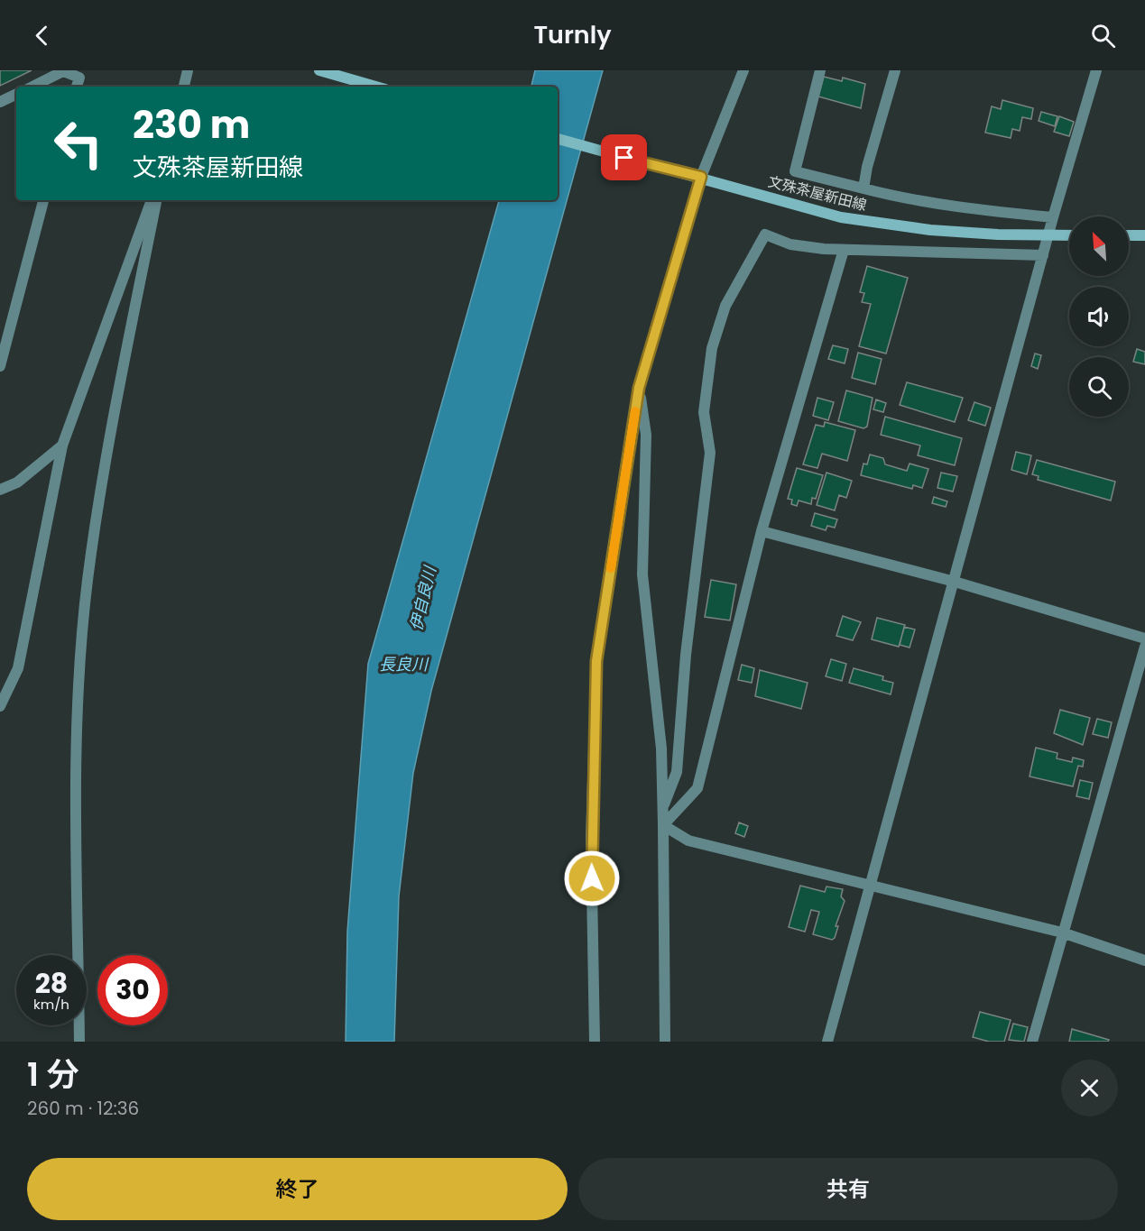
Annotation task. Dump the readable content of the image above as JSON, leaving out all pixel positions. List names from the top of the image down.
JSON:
{
  "streets": {
    "main road": ["文殊茶屋新田線"]
  },
  "water": ["伊自良川", "長良川"],
  "north": "top left",
  "page": {
    "header": "Turnly",
    "turn": ["230 m", "文殊茶屋新田線"],
    "speed": "28 km/h",
    "limit": "30",
    "heading": ["1 分", "260 m · 12:36"],
    "buttons": ["終了", "共有"]
  }
}
